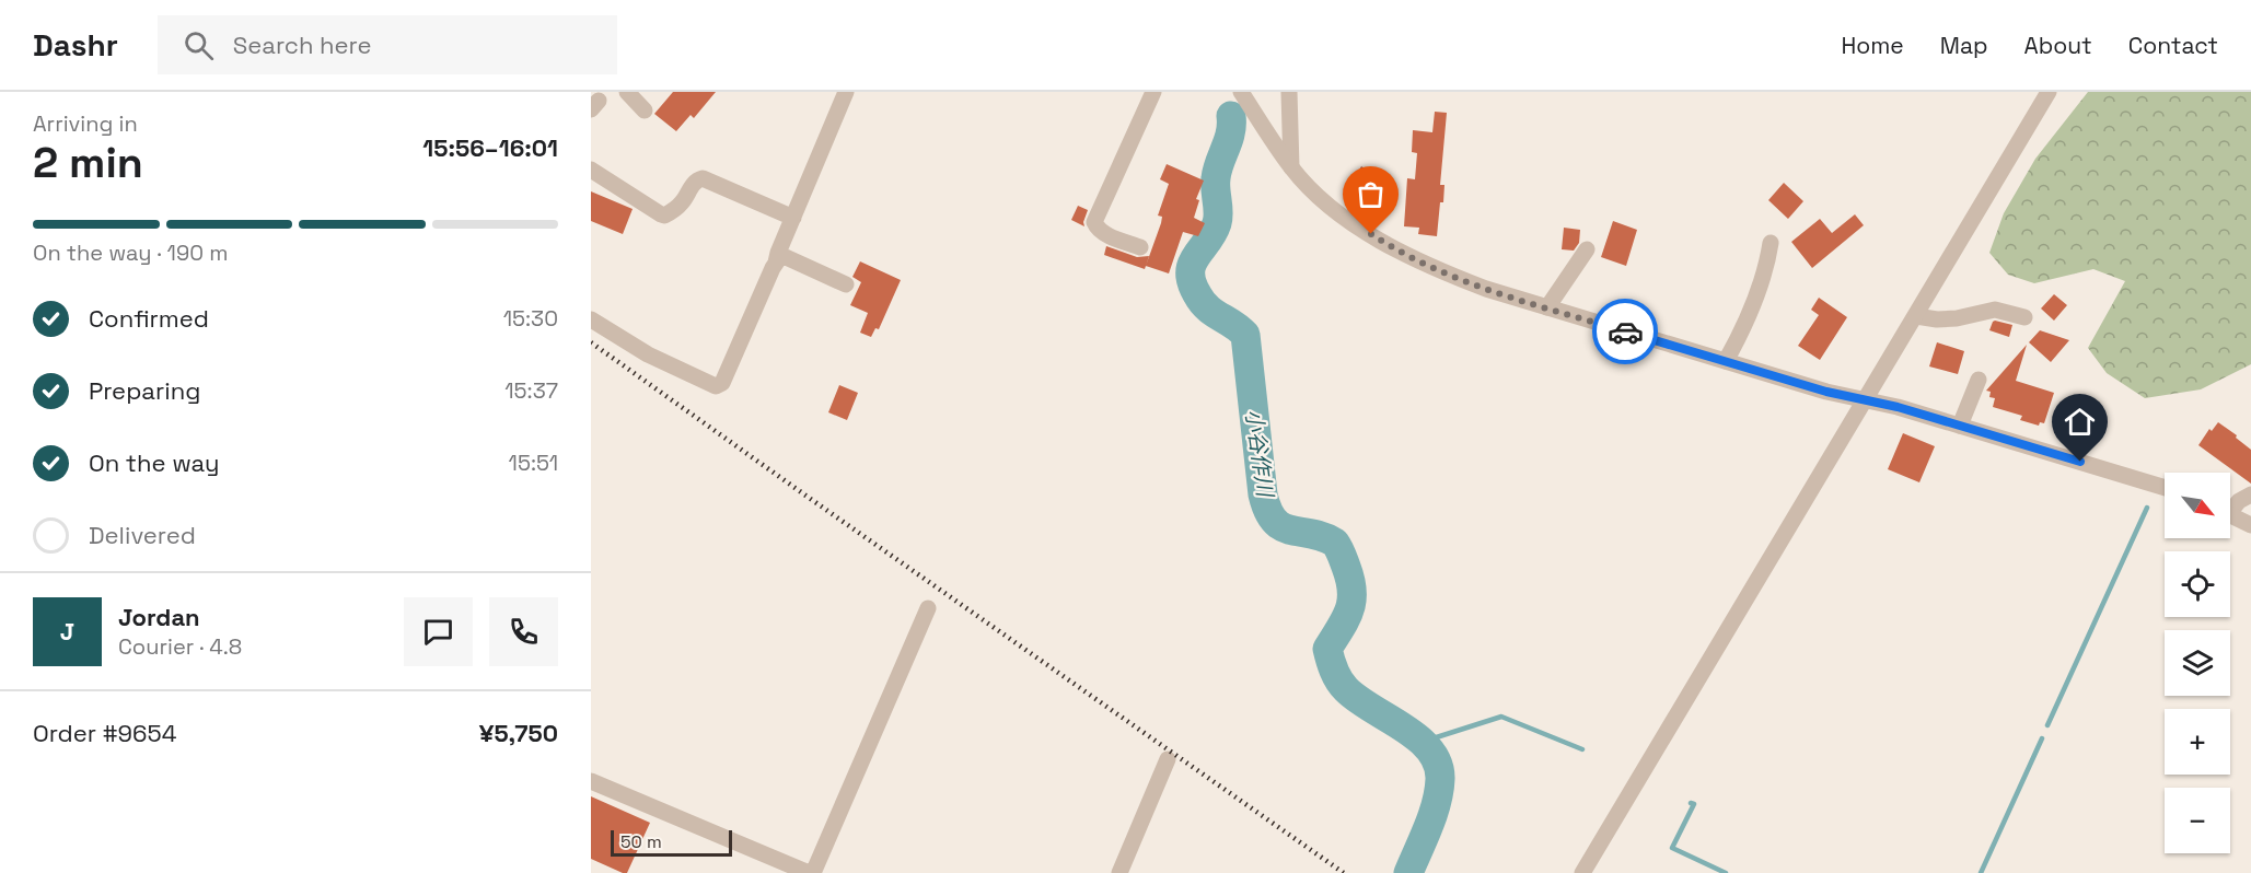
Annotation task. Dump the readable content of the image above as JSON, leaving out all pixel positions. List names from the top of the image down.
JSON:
{
  "water": ["小谷作川"],
  "scale_bar": "50 m",
  "north": "bottom right",
  "page": {
    "header": "Dashr",
    "search": "Search here",
    "nav": [
      "Home",
      "Map",
      "About",
      "Contact"
    ],
    "heading": ["2 min", "Arriving in", "15:56–16:01"],
    "panel": [
      "Jordan",
      "Courier · 4.8",
      "Order #9654",
      "¥5,750"
    ],
    "bar": "On the way · 190 m",
    "list": [
      ["Confirmed", "15:30"],
      ["Preparing", "15:37"],
      ["On the way", "15:51"],
      "Delivered"
    ],
    "map_buttons": ["+", "−"],
    "round": "J",
    "scale": "50 m"
  }
}
